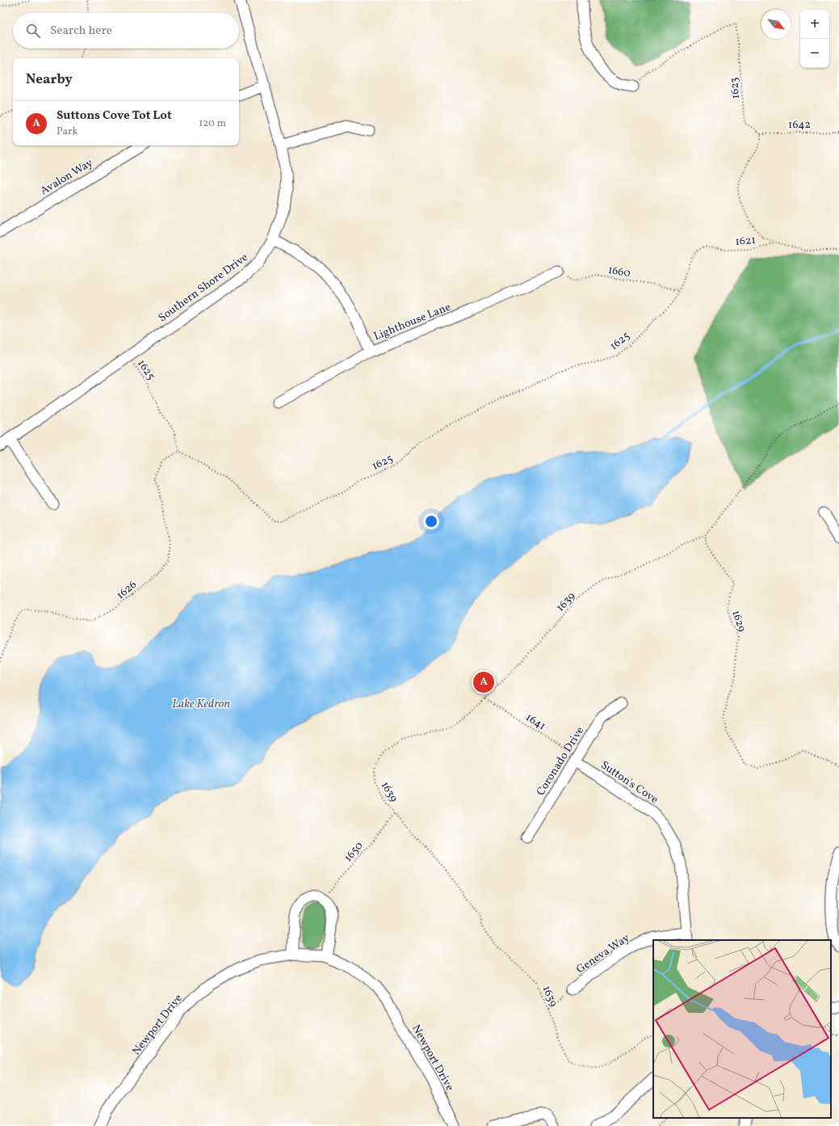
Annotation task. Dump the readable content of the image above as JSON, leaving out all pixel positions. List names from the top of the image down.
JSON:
{
  "streets": {
    "street": [
      "Avalon Way",
      "Southern Shore Drive",
      "Lighthouse Lane",
      "Coronado Drive",
      "Sutton's Cove",
      "Geneva Way",
      "Newport Drive"
    ],
    "path": [
      "1623",
      "1642",
      "1621",
      "1660",
      "1625",
      "1626",
      "1639",
      "1629",
      "1641",
      "1650"
    ]
  },
  "crossings": [
    ["1623", "1642"],
    ["1621", "1660"],
    ["1621", "1625"],
    ["1660", "Lighthouse Lane"],
    ["1660", "1625"],
    ["Southern Shore Drive", "1625"],
    ["1625", "1626"],
    ["1639", "1629"],
    ["1639", "1641"],
    ["1639", "1650"],
    ["1641", "Coronado Drive"],
    ["1641", "Sutton's Cove"],
    ["Coronado Drive", "Sutton's Cove"],
    ["Sutton's Cove", "Geneva Way"]
  ],
  "water": ["Lake Kedron"],
  "north": "bottom right",
  "page": {
    "map_buttons": ["+", "−"],
    "search": "Search here",
    "heading": "Nearby",
    "list": [
      {
        "mark": "A",
        "name": "Suttons Cove Tot Lot",
        "note": "Park",
        "value": "120 m"
      }
    ],
    "pins": "A"
  }
}
